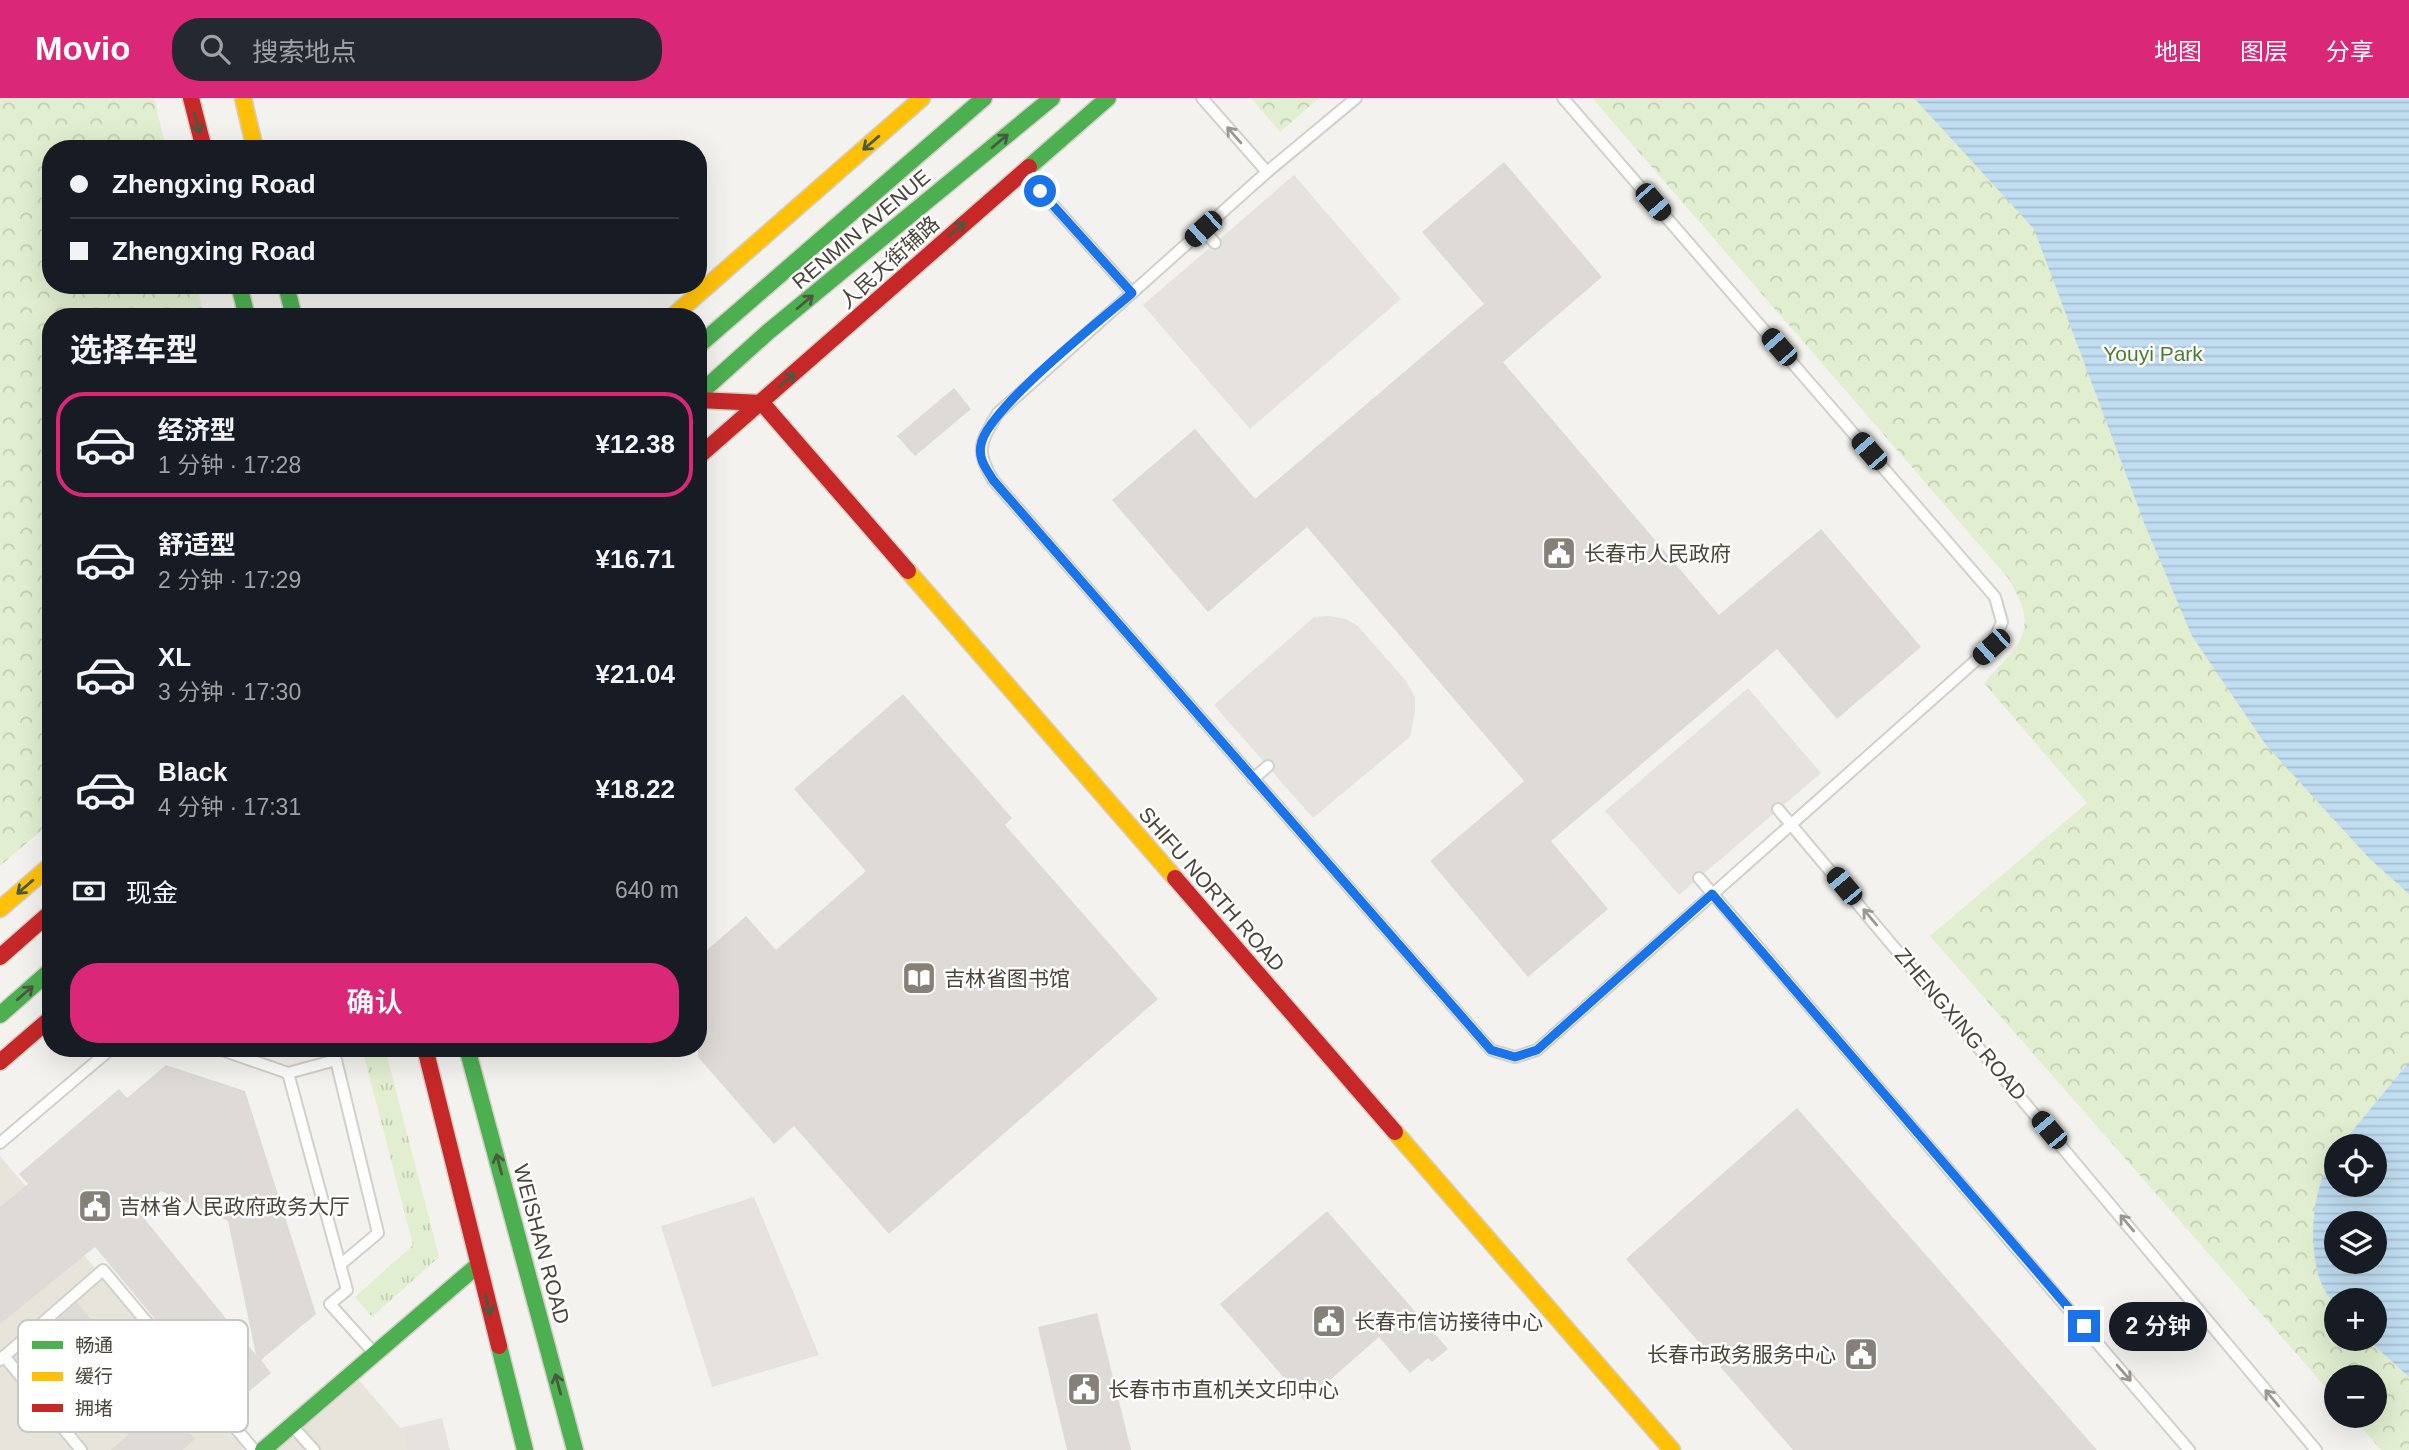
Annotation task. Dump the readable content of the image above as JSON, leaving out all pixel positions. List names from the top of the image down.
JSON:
{
  "streets": {
    "main road": [
      "RENMIN AVENUE",
      "人民大街辅路",
      "SHIFU NORTH ROAD",
      "WEISHAN ROAD"
    ],
    "lane": ["ZHENGXING ROAD"]
  },
  "crossings": [
    ["人民大街辅路", "SHIFU NORTH ROAD"]
  ],
  "one_way": ["ZHENGXING ROAD"],
  "parks": ["Youyi Park"],
  "places": {
    "public building": [
      "长春市人民政府",
      "吉林省人民政府政务大厅",
      "长春市信访接待中心",
      "长春市政务服务中心",
      "长春市市直机关文印中心"
    ],
    "library": ["吉林省图书馆"]
  },
  "legend": ["畅通", "缓行", "拥堵"],
  "page": {
    "header": "Movio",
    "search": "搜索地点",
    "nav": ["地图", "图层", "分享"],
    "banner": ["Zhengxing Road", "Zhengxing Road"],
    "heading": "选择车型",
    "list": [
      {
        "name": "经济型",
        "note": "1 分钟 · 17:28",
        "value": "¥12.38"
      },
      {
        "name": "舒适型",
        "note": "2 分钟 · 17:29",
        "value": "¥16.71"
      },
      {
        "name": "XL",
        "note": "3 分钟 · 17:30",
        "value": "¥21.04"
      },
      {
        "name": "Black",
        "note": "4 分钟 · 17:31",
        "value": "¥18.22"
      }
    ],
    "pay": ["现金", "640 m"],
    "buttons": "确认",
    "map_buttons": ["+", "−"],
    "bubble": "2 分钟"
  }
}
